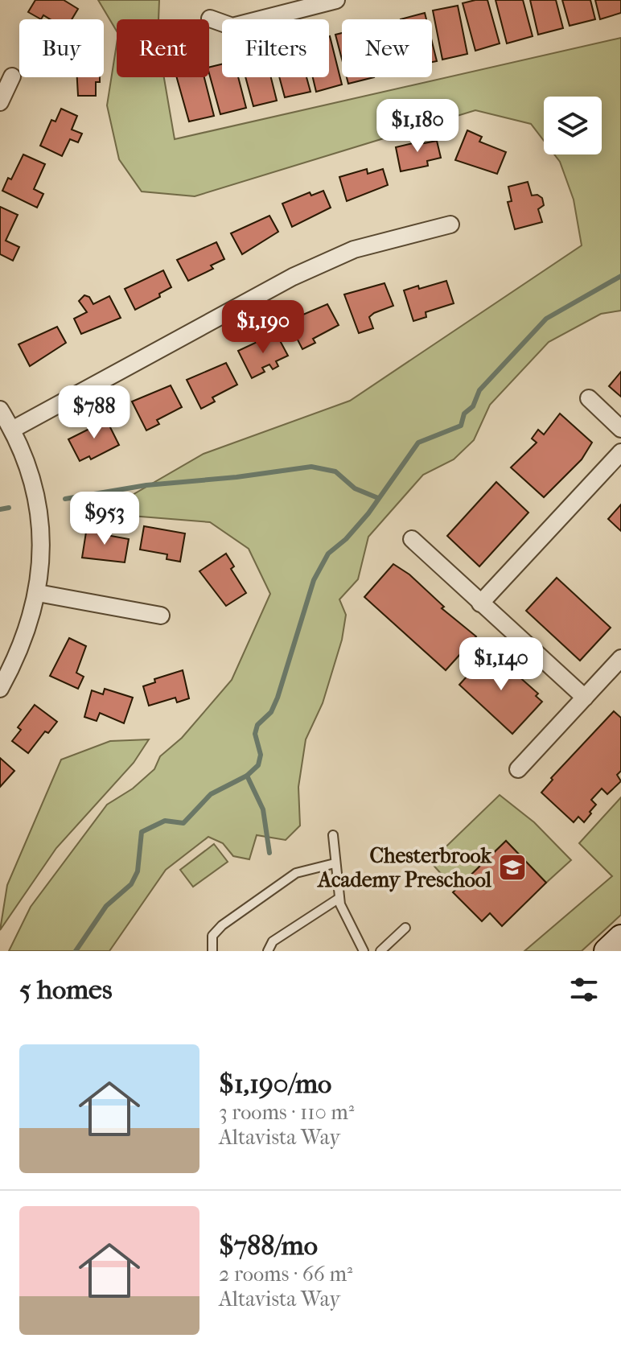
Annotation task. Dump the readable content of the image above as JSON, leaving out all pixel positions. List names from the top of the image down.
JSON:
{
  "places": {
    "school or university": ["Chesterbrook Academy Preschool"]
  },
  "page": {
    "chip": [
      "Buy",
      "Rent",
      "Filters",
      "New"
    ],
    "price": [
      "$1,180",
      "$1,190",
      "$788",
      "$953",
      "$1,140"
    ],
    "heading": "5 homes",
    "list": [
      {
        "name": "$1,190/mo",
        "note": "3 rooms · 110 m² · Altavista Way"
      },
      {
        "name": "$788/mo",
        "note": "2 rooms · 66 m² · Altavista Way"
      }
    ]
  }
}
